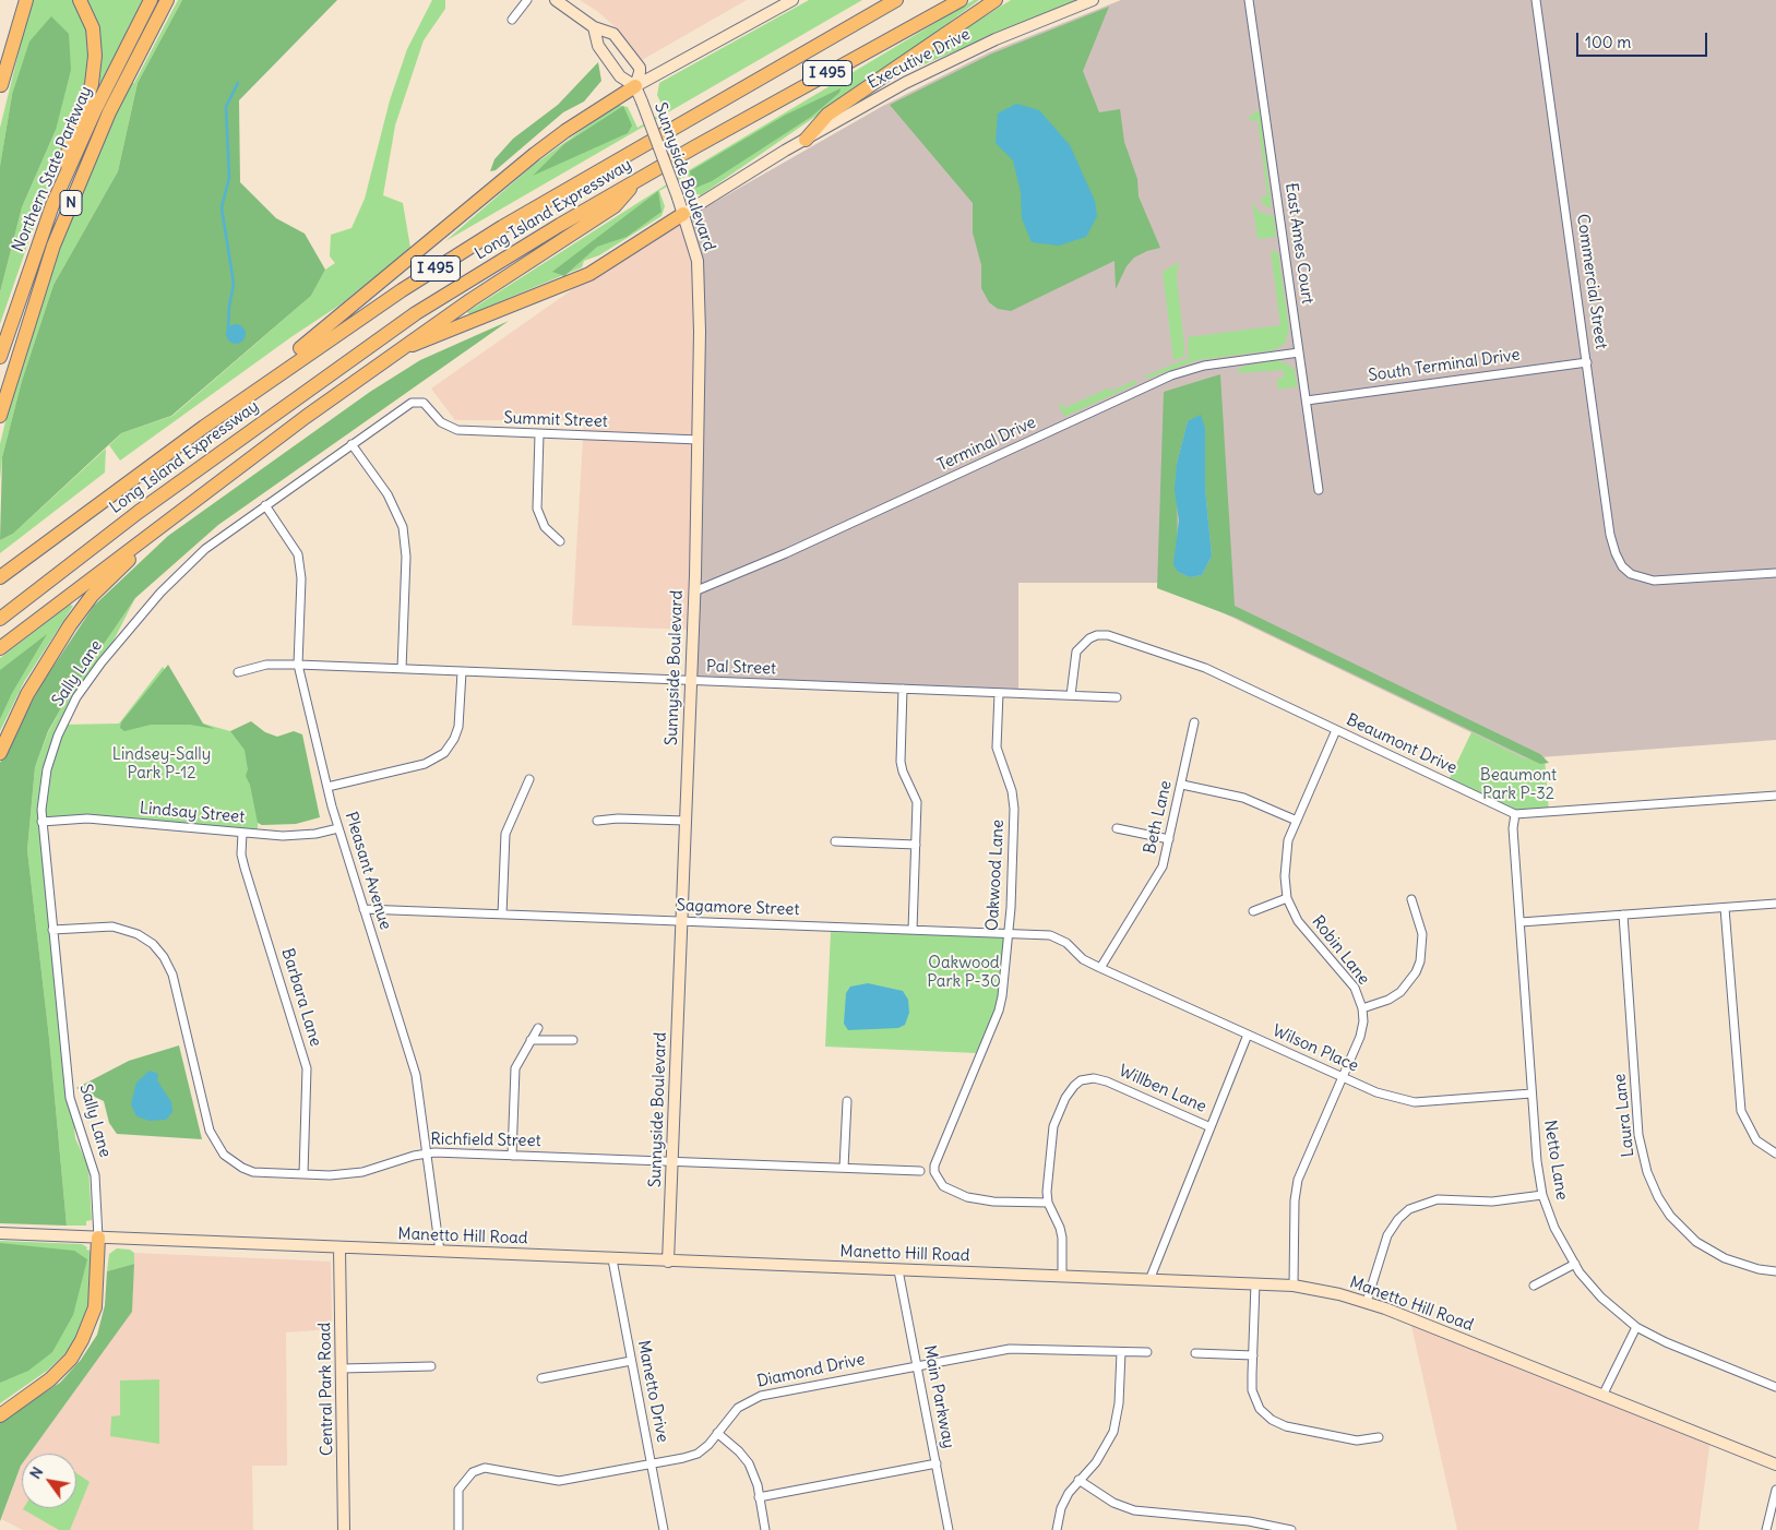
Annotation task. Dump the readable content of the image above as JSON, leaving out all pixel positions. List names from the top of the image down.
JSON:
{
  "streets": {
    "highway": [
      "I 495",
      "Northern State Parkway",
      "N",
      "Long Island Expressway"
    ],
    "main road": [
      "Executive Drive",
      "Sunnyside Boulevard",
      "Manetto Hill Road",
      "Central Park Road"
    ],
    "street": [
      "East Ames Court",
      "Commercial Street",
      "South Terminal Drive",
      "Summit Street",
      "Terminal Drive",
      "Pal Street",
      "Sally Lane",
      "Beaumont Drive",
      "Lindsay Street",
      "Beth Lane",
      "Pleasant Avenue",
      "Oakwood Lane",
      "Sagamore Street",
      "Robin Lane",
      "Barbara Lane",
      "Wilson Place",
      "Willben Lane",
      "Laura Lane",
      "Richfield Street",
      "Netto Lane",
      "Diamond Drive",
      "Manetto Drive",
      "Main Parkway"
    ]
  },
  "crossings": [
    ["Executive Drive", "Sunnyside Boulevard"],
    ["Sunnyside Boulevard", "Summit Street"],
    ["Sunnyside Boulevard", "Terminal Drive"],
    ["Sunnyside Boulevard", "Pal Street"],
    ["Sunnyside Boulevard", "Sagamore Street"],
    ["Sunnyside Boulevard", "Richfield Street"],
    ["Sunnyside Boulevard", "Manetto Hill Road"],
    ["East Ames Court", "South Terminal Drive"],
    ["East Ames Court", "Terminal Drive"],
    ["Commercial Street", "South Terminal Drive"],
    ["Summit Street", "Sally Lane"],
    ["Pal Street", "Beaumont Drive"],
    ["Pal Street", "Pleasant Avenue"],
    ["Pal Street", "Oakwood Lane"],
    ["Sally Lane", "Lindsay Street"],
    ["Sally Lane", "Pleasant Avenue"],
    ["Sally Lane", "Richfield Street"],
    ["Sally Lane", "Manetto Hill Road"],
    ["Beaumont Drive", "Robin Lane"],
    ["Beaumont Drive", "Netto Lane"],
    ["Lindsay Street", "Pleasant Avenue"],
    ["Lindsay Street", "Barbara Lane"],
    ["Beth Lane", "Sagamore Street"],
    ["Beth Lane", "Wilson Place"],
    ["Pleasant Avenue", "Sagamore Street"],
    ["Pleasant Avenue", "Richfield Street"],
    ["Pleasant Avenue", "Manetto Hill Road"],
    ["Oakwood Lane", "Sagamore Street"],
    ["Oakwood Lane", "Willben Lane"],
    ["Sagamore Street", "Wilson Place"],
    ["Robin Lane", "Wilson Place"],
    ["Robin Lane", "Manetto Hill Road"],
    ["Barbara Lane", "Richfield Street"],
    ["Wilson Place", "Netto Lane"],
    ["Willben Lane", "Manetto Hill Road"],
    ["Manetto Hill Road", "Central Park Road"],
    ["Manetto Hill Road", "Manetto Drive"],
    ["Manetto Hill Road", "Main Parkway"],
    ["Diamond Drive", "Manetto Drive"],
    ["Diamond Drive", "Main Parkway"]
  ],
  "parks": ["Lindsey-Sally Park P-12", "Beaumont Park P-32", "Oakwood Park P-30"],
  "scale_bar": "100 m",
  "north": "top left"
}
